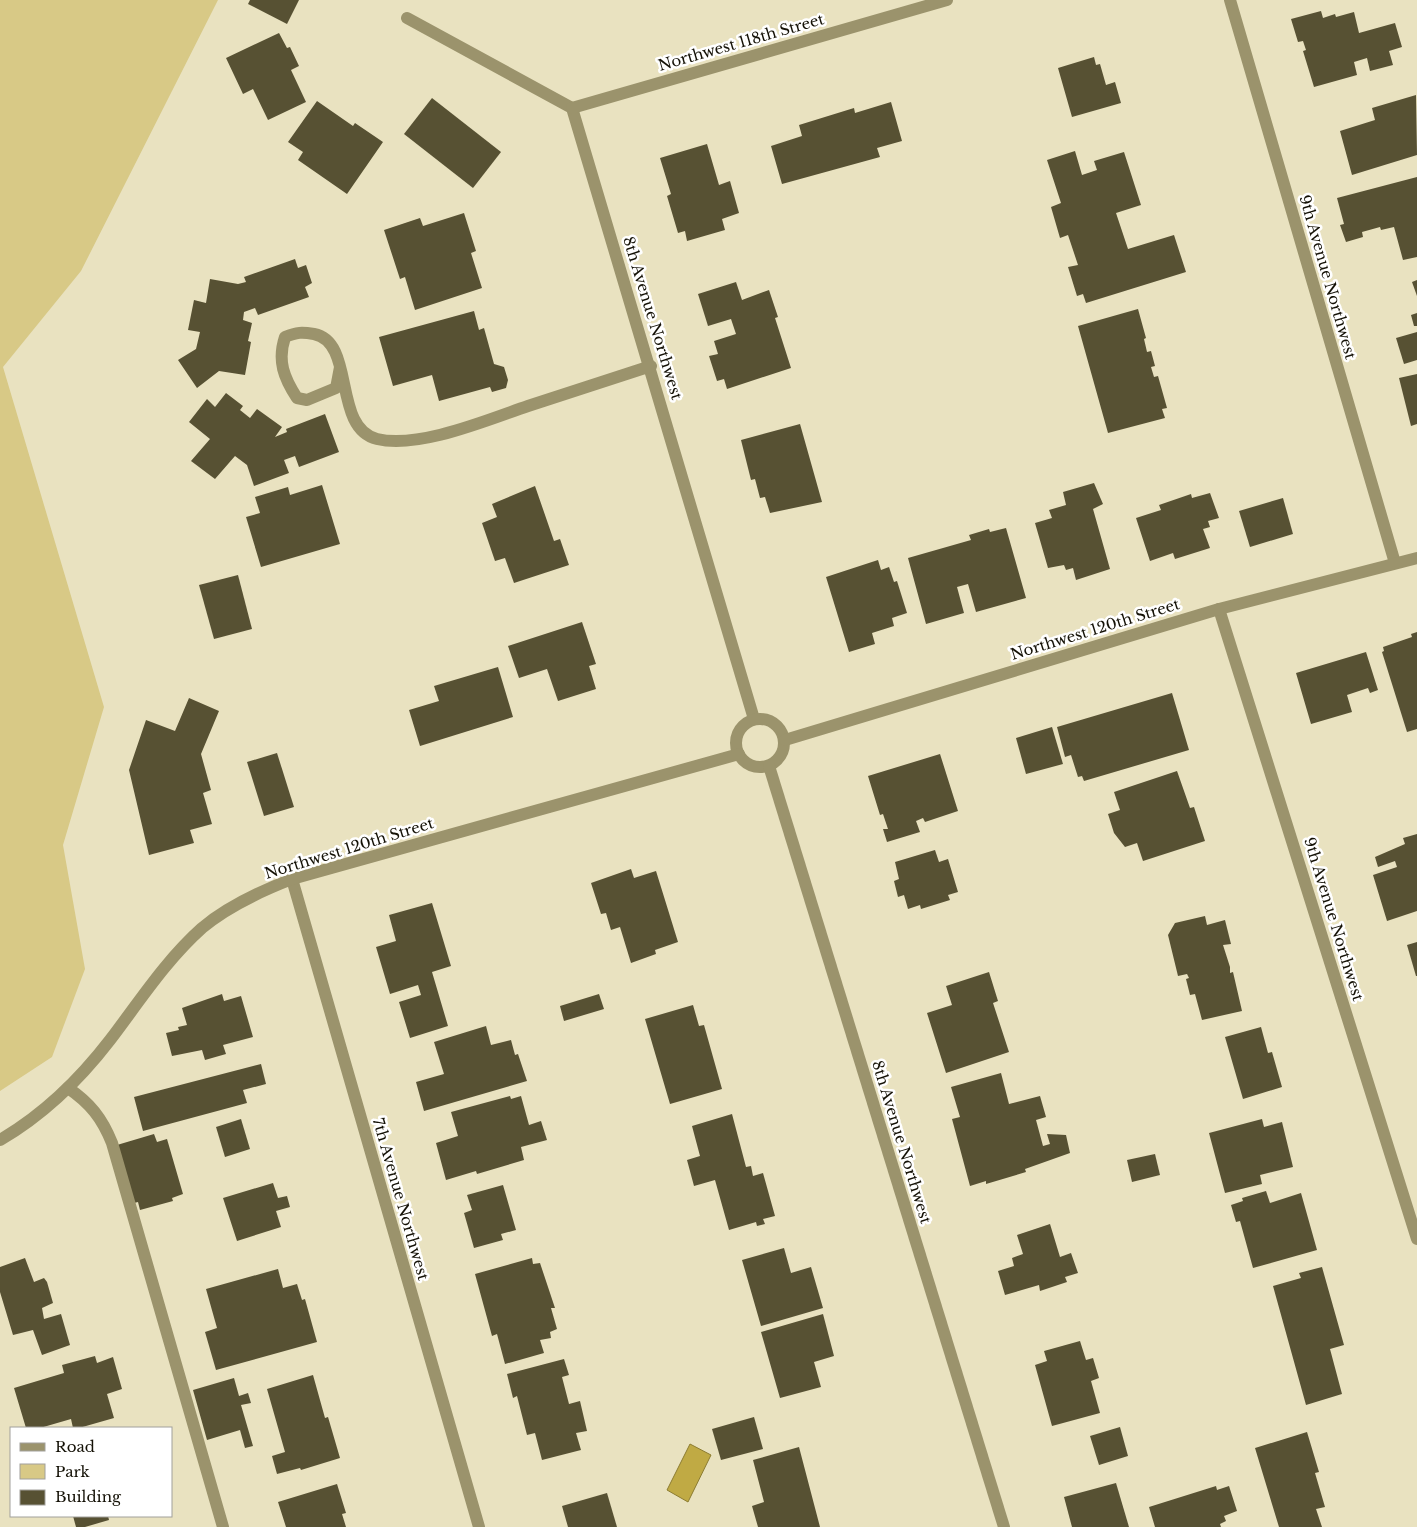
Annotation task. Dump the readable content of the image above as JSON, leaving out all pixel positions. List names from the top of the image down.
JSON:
{
  "streets": {
    "street": [
      "Northwest 118th Street",
      "9th Avenue Northwest",
      "8th Avenue Northwest",
      "Northwest 120th Street",
      "7th Avenue Northwest"
    ]
  },
  "crossings": [
    ["Northwest 118th Street", "8th Avenue Northwest"],
    ["9th Avenue Northwest", "Northwest 120th Street"],
    ["8th Avenue Northwest", "Northwest 120th Street"],
    ["Northwest 120th Street", "7th Avenue Northwest"]
  ],
  "legend": ["Road", "Park", "Building"]
}
